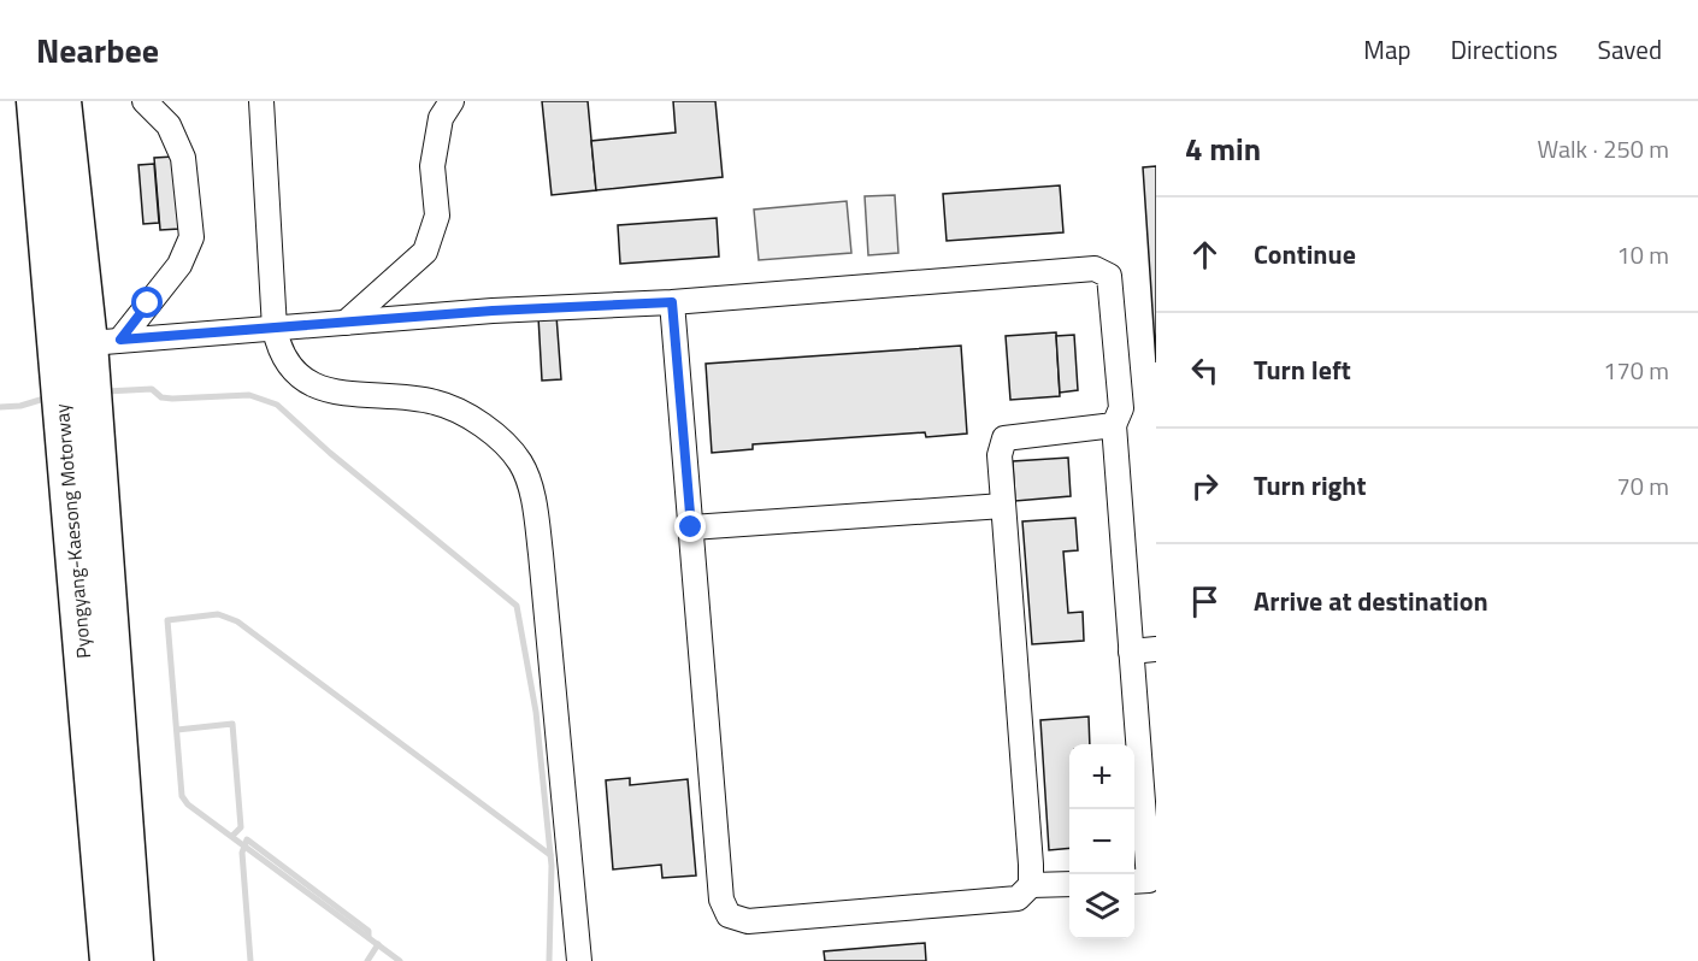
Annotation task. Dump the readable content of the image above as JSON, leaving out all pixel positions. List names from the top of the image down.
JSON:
{
  "streets": {
    "highway": ["Pyongyang-Kaesong Motorway"]
  },
  "page": {
    "header": "Nearbee",
    "nav": ["Map", "Directions", "Saved"],
    "heading": ["4 min", "Walk · 250 m"],
    "list": [
      ["Continue", "10 m"],
      ["Turn left", "170 m"],
      ["Turn right", "70 m"],
      "Arrive at destination"
    ],
    "map_buttons": ["+", "−"]
  }
}
